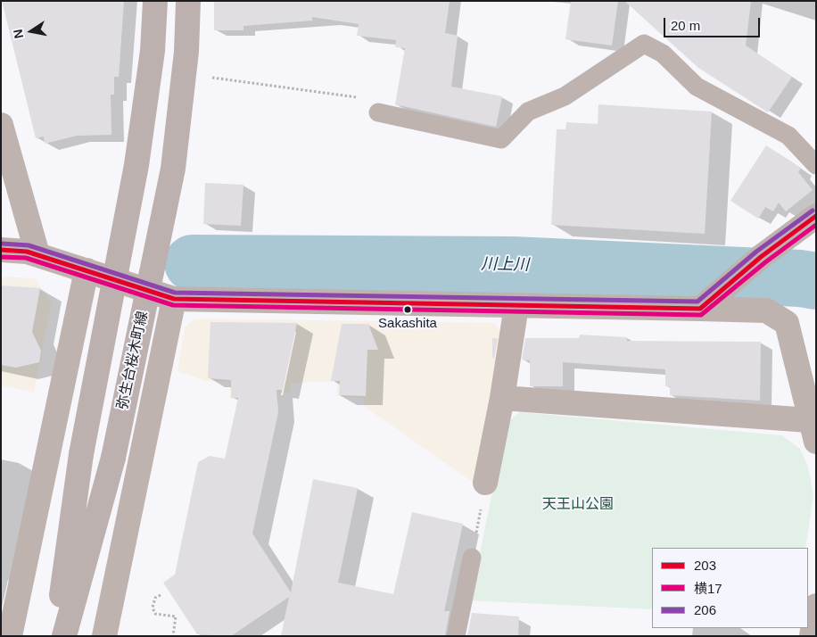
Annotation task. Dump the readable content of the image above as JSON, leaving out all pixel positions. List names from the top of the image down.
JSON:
{
  "streets": {
    "main road": ["弥生台桜木町線"]
  },
  "water": ["川上川"],
  "parks": ["天王山公園"],
  "places": ["Sakashita"],
  "lines": ["transit line 206", "transit line 203", "transit line 横17"],
  "legend": ["203", "横17", "206"],
  "scale_bar": "20 m",
  "north": "left"
}
